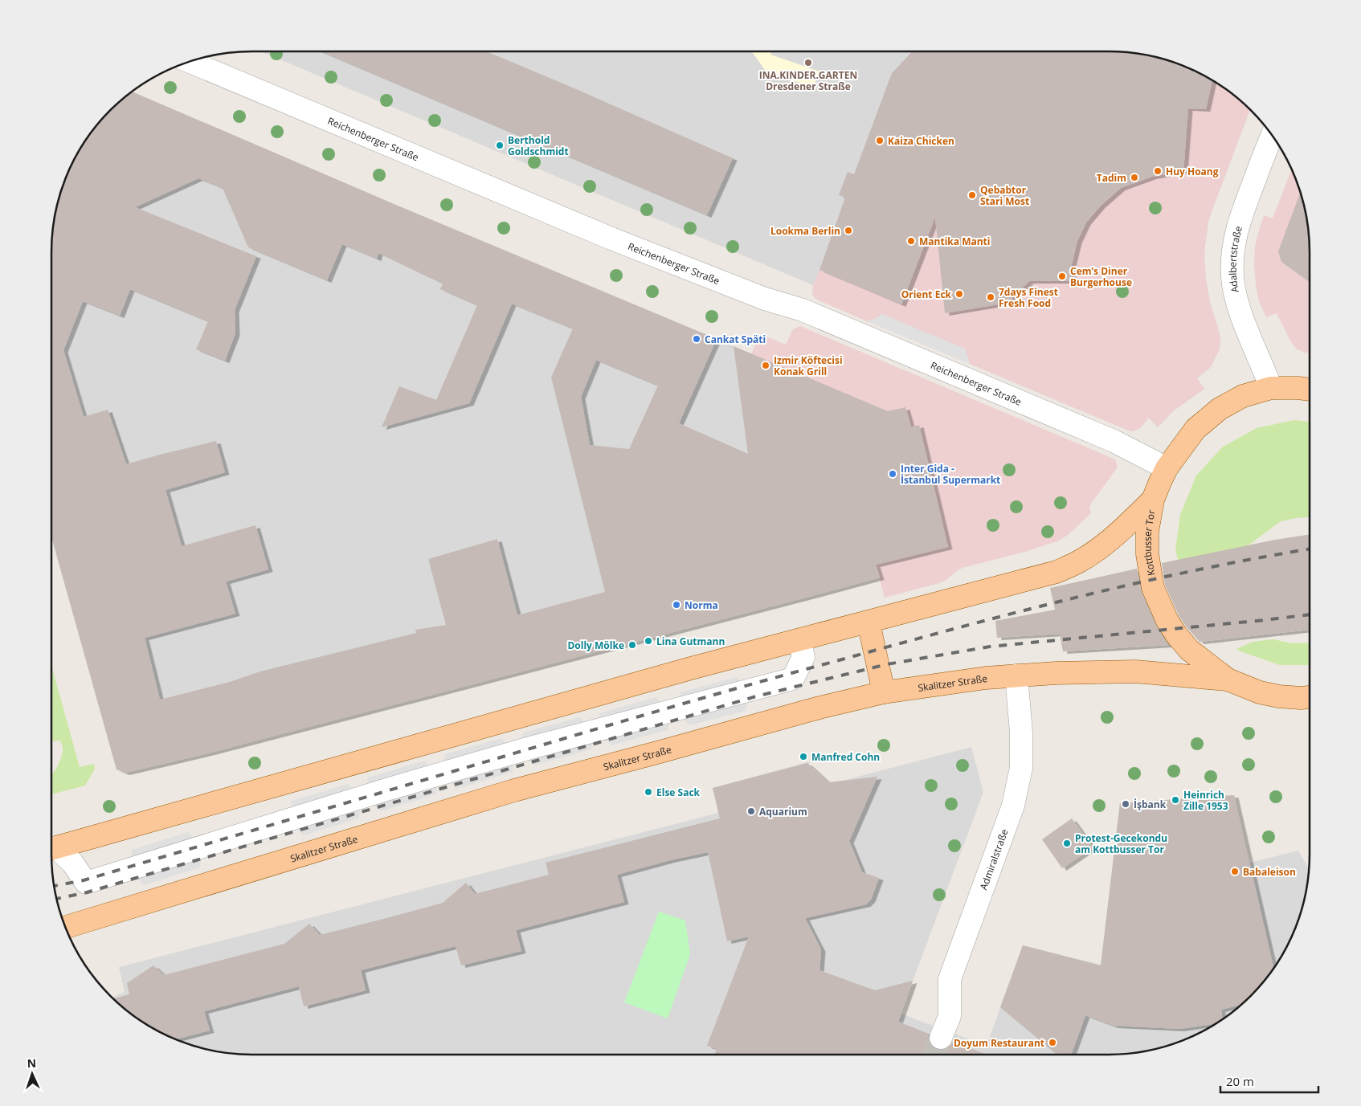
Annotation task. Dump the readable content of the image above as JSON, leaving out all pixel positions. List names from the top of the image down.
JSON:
{
  "streets": {
    "main road": ["Kottbusser Tor", "Skalitzer Straße"],
    "street": ["Reichenberger Straße", "Adalbertstraße", "Admiralstraße"]
  },
  "crossings": [
    ["Reichenberger Straße", "Kottbusser Tor"],
    ["Adalbertstraße", "Kottbusser Tor"],
    ["Kottbusser Tor", "Skalitzer Straße"],
    ["Skalitzer Straße", "Admiralstraße"]
  ],
  "places": [
    "INA.KINDER.GARTEN Dresdener Straße",
    "Kaiza Chicken",
    "Berthold Goldschmidt",
    "Huy Hoang",
    "Tadim",
    "Qebabtor Stari Most",
    "Lookma Berlin",
    "Mantika Manti",
    "Cem’s Diner Burgerhouse",
    "Orient Eck",
    "7days Finest Fresh Food",
    "Cankat Späti",
    "Izmir Köftecisi Konak Grill",
    "Inter Gida - İstanbul Supermarkt",
    "Norma",
    "Lina Gutmann",
    "Dolly Mölke",
    "Manfred Cohn",
    "Else Sack",
    "Heinrich Zille 1953",
    "İşbank",
    "Aquarium",
    "Protest-Gecekondu am Kottbusser Tor",
    "Babaleison",
    "Doyum Restaurant"
  ],
  "scale_bar": "20 m",
  "north": "top"
}
